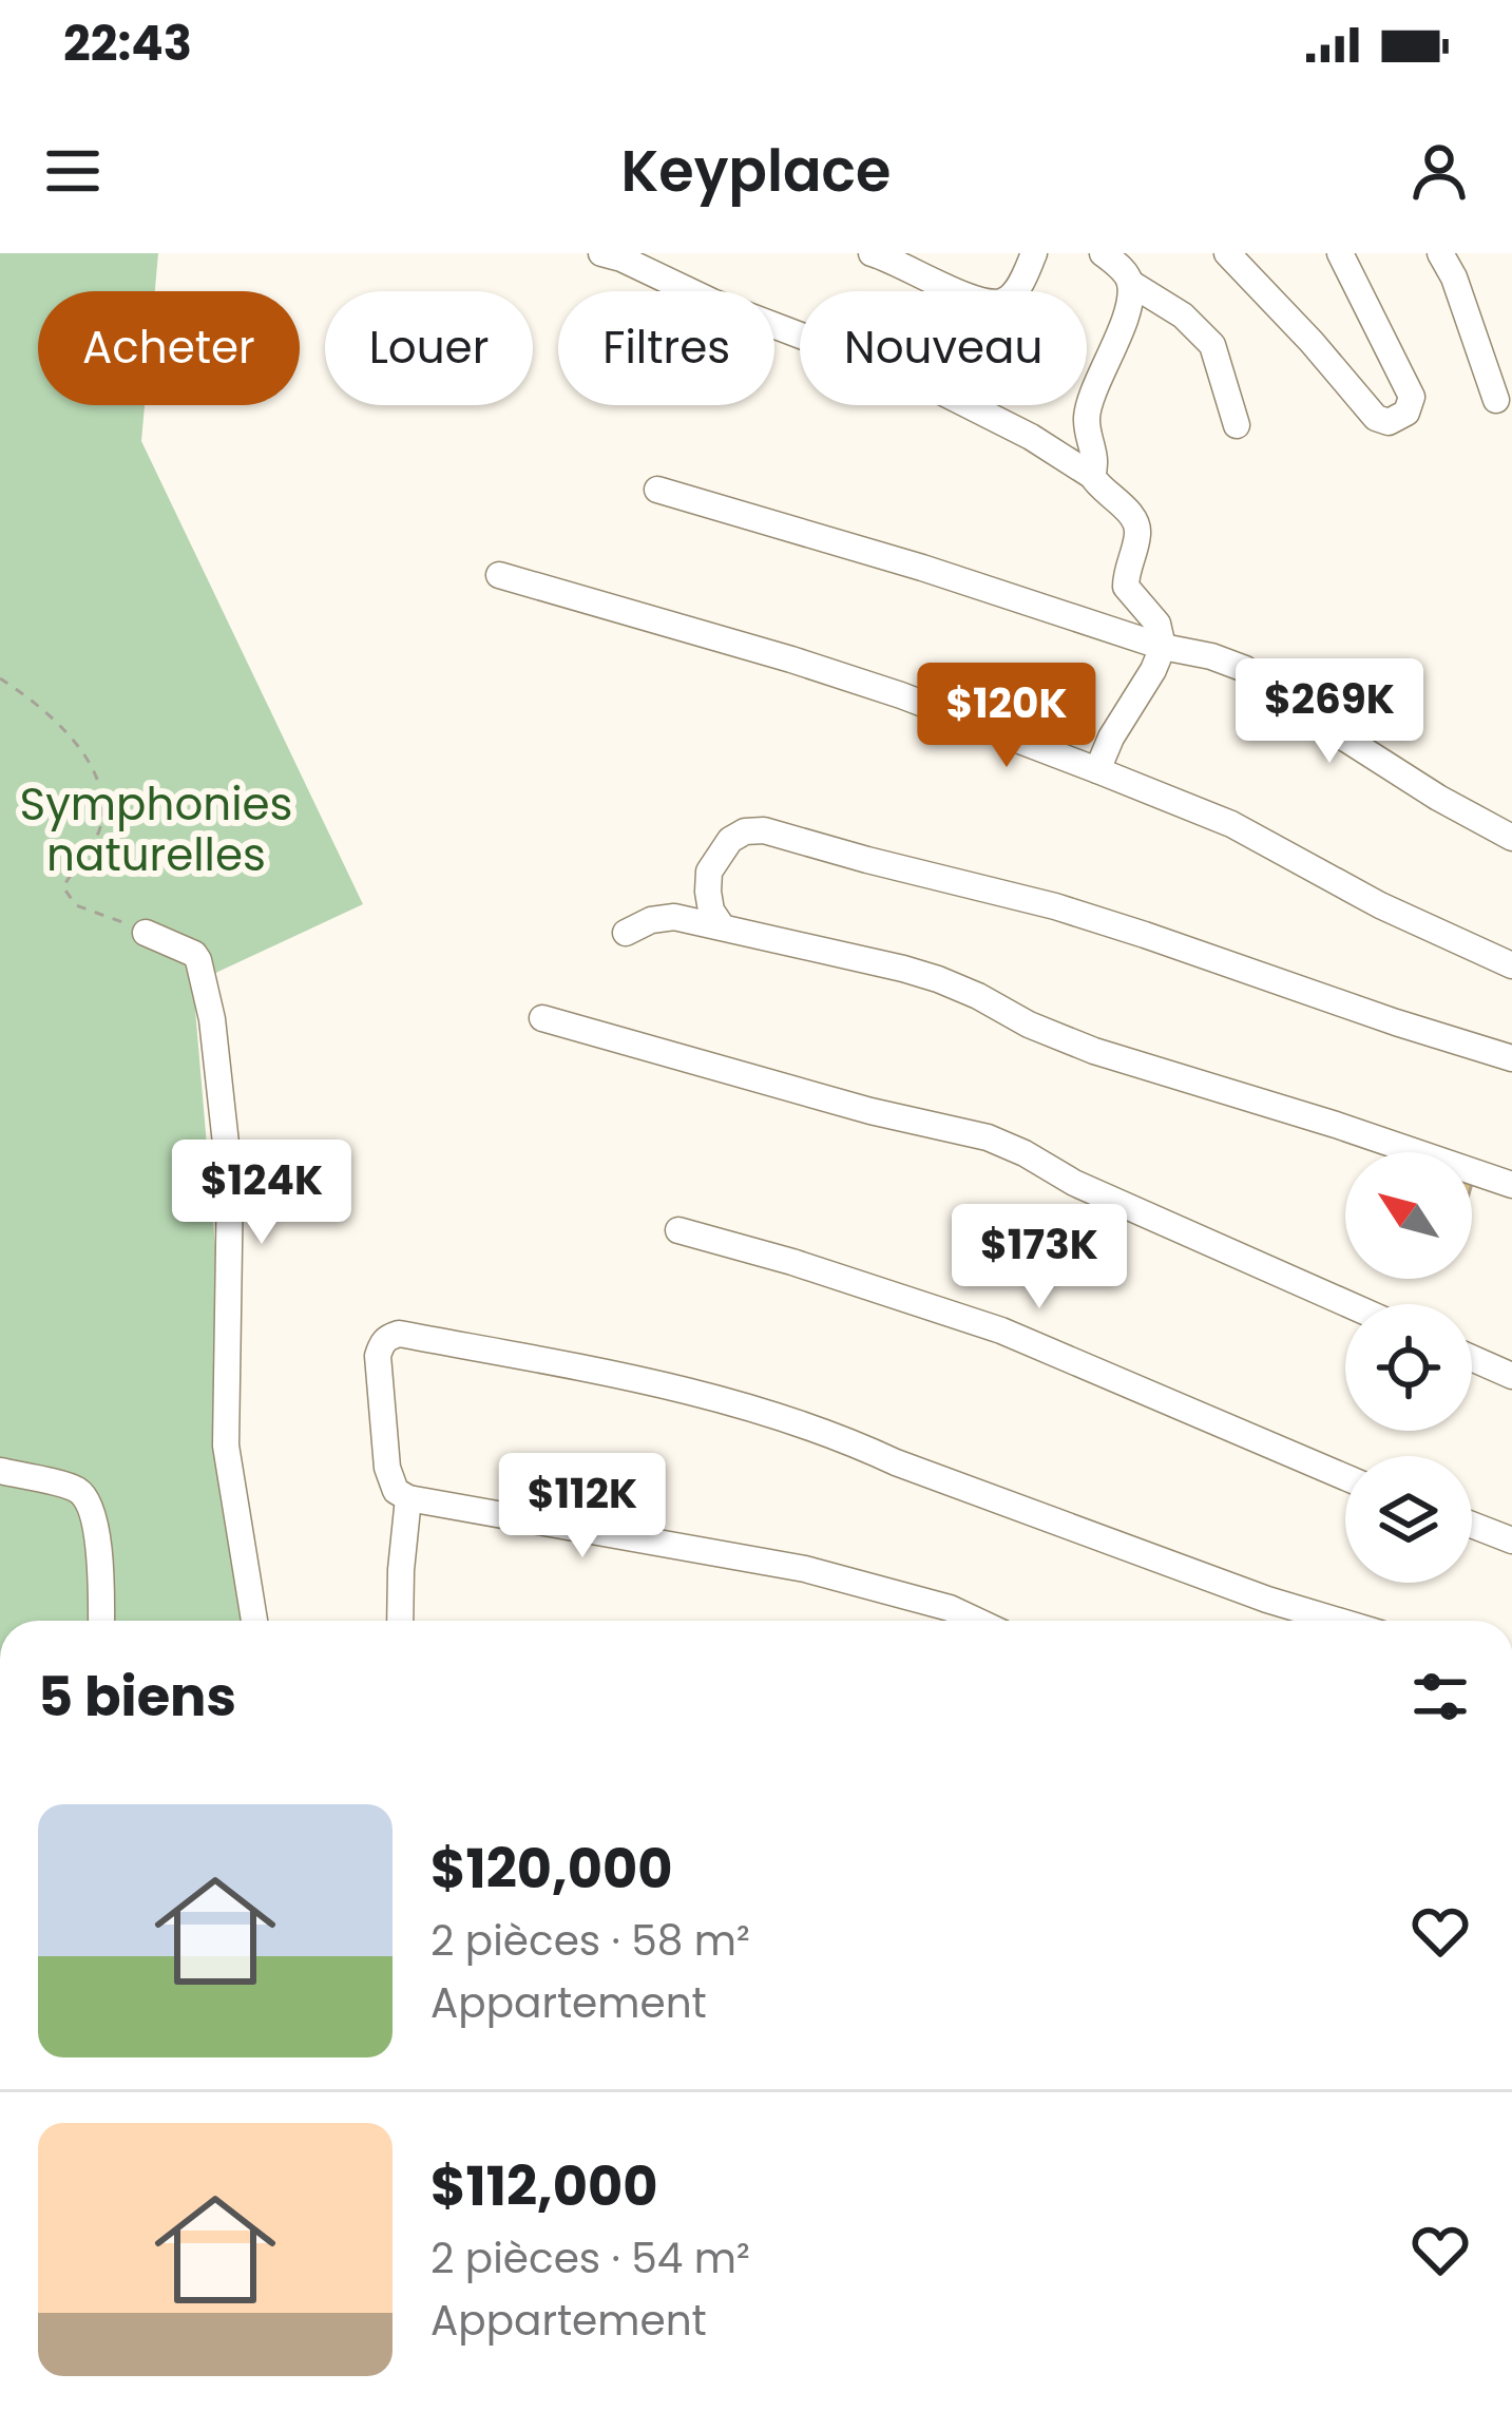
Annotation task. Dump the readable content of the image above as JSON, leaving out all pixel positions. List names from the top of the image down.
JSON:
{
  "parks": ["Symphonies naturelles"],
  "north": "top left",
  "page": {
    "status": "22:43",
    "header": "Keyplace",
    "chip": [
      "Acheter",
      "Louer",
      "Filtres",
      "Nouveau"
    ],
    "price": [
      "$269K",
      "$120K",
      "$124K",
      "$173K",
      "$112K"
    ],
    "heading": "5 biens",
    "list": [
      {
        "name": "$120,000",
        "note": "2 pièces · 58 m² · Appartement"
      },
      {
        "name": "$112,000",
        "note": "2 pièces · 54 m² · Appartement"
      }
    ]
  }
}
